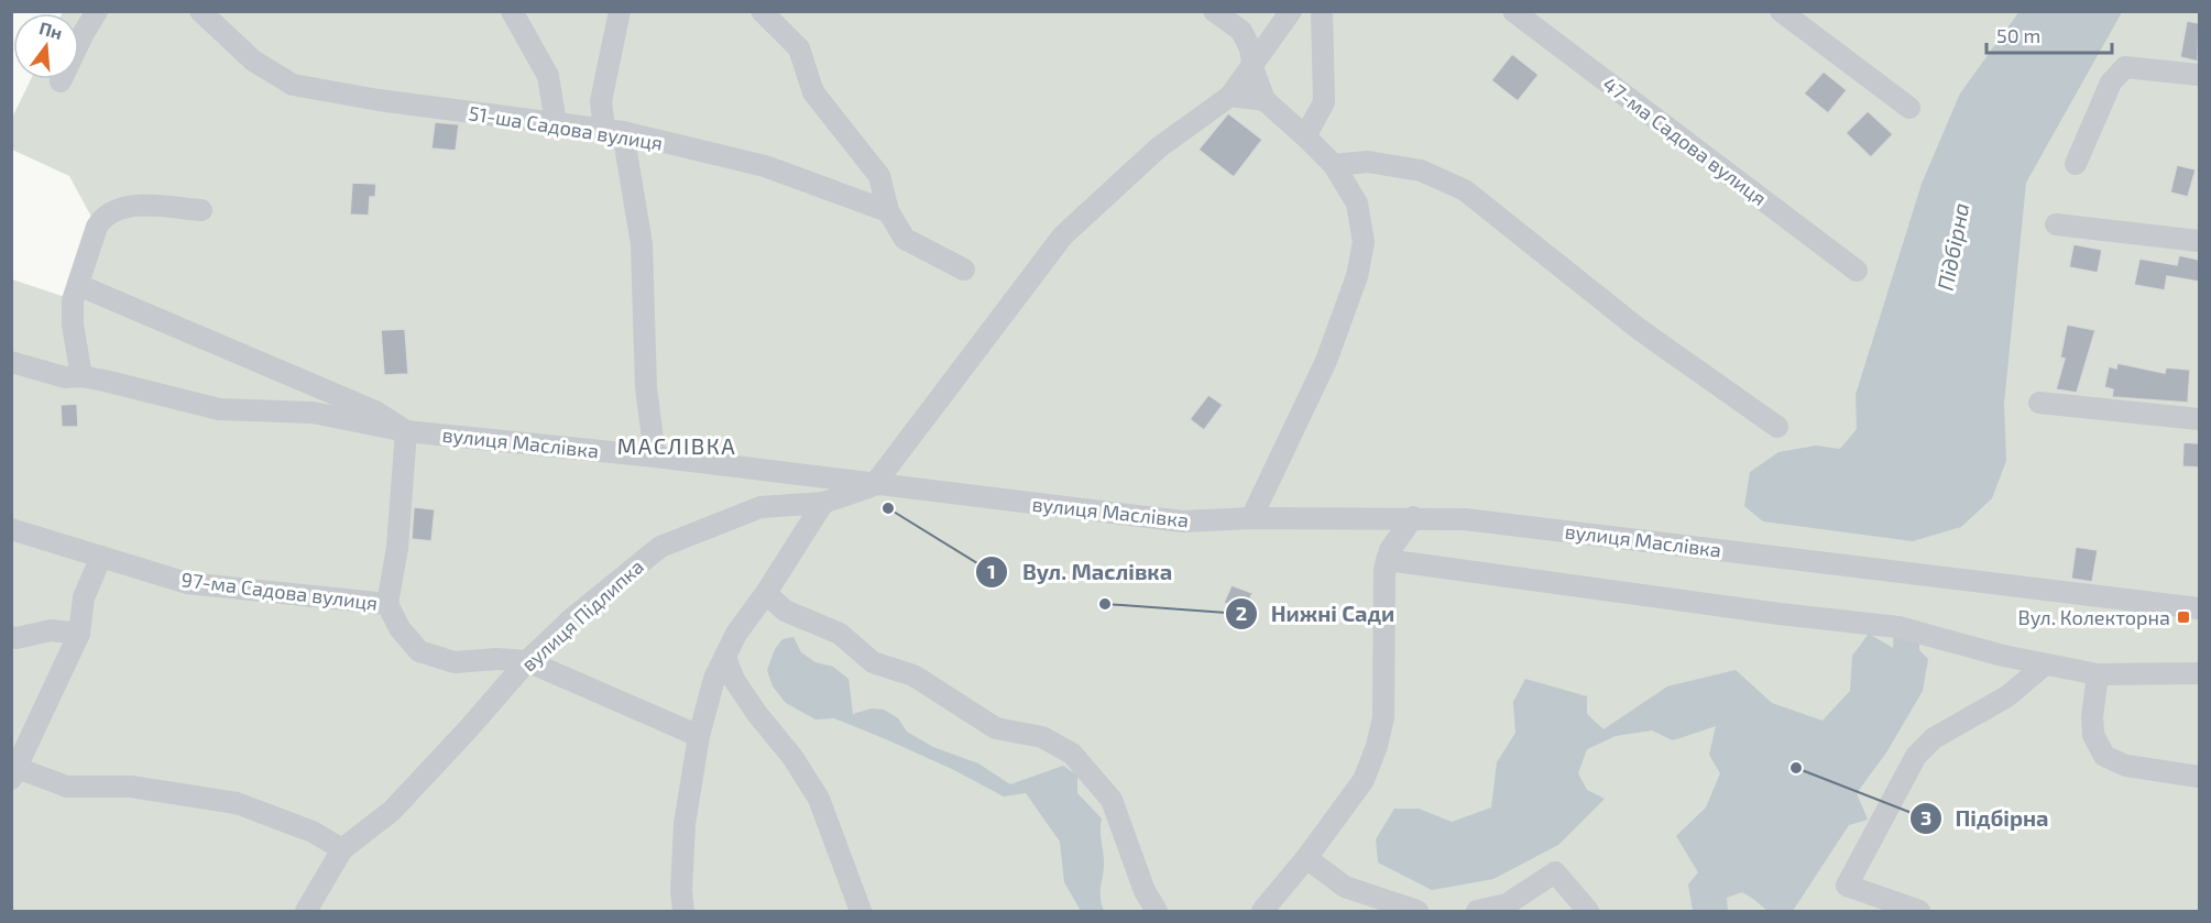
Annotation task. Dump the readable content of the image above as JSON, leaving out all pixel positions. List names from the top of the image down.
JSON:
{
  "streets": {
    "street": [
      "51-ша Садова вулиця",
      "47-ма Садова вулиця",
      "вулиця Маслівка",
      "97-ма Садова вулиця",
      "вулиця Підлипка"
    ]
  },
  "crossings": [
    ["вулиця Маслівка", "вулиця Підлипка"],
    ["97-ма Садова вулиця", "вулиця Підлипка"]
  ],
  "districts": ["МАСЛІВКА"],
  "water": ["Підбірна"],
  "places": {
    "other": ["Вул. Маслівка", "Нижні Сади", "Підбірна"],
    "transit": ["Вул. Колекторна"]
  },
  "scale_bar": "50 m",
  "north": "top"
}
